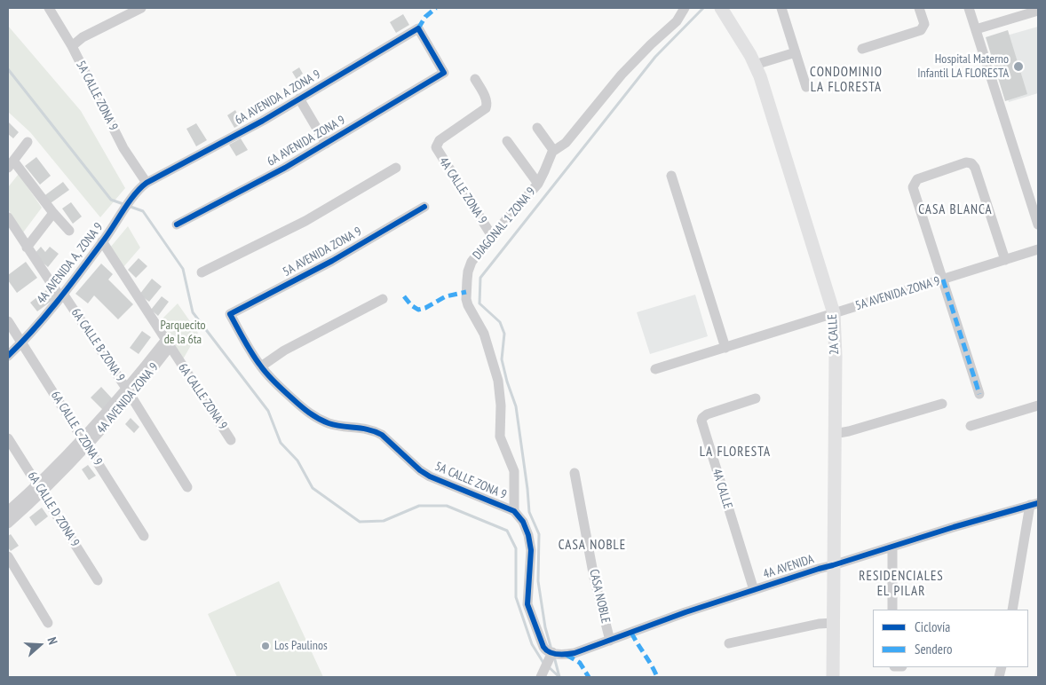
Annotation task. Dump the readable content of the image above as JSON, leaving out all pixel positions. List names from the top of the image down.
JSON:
{
  "streets": {
    "street": [
      "5A CALLE ZONA 9",
      "6A AVENIDA A ZONA 9",
      "6A AVENIDA ZONA 9",
      "4A CALLE ZONA 9",
      "DIAGONAL 1 ZONA 9",
      "5A AVENIDA ZONA 9",
      "4A AVENIDA A, ZONA 9",
      "2A CALLE",
      "6A CALLE B ZONA 9",
      "6A CALLE ZONA 9",
      "4A AVENIDA ZONA 9",
      "6A CALLE C ZONA 9",
      "4A CALLE",
      "6A CALLE D ZONA 9",
      "4A AVENIDA",
      "CASA NOBLE"
    ]
  },
  "crossings": [
    ["5A CALLE ZONA 9", "6A AVENIDA A ZONA 9"],
    ["5A CALLE ZONA 9", "DIAGONAL 1 ZONA 9"],
    ["5A CALLE ZONA 9", "5A AVENIDA ZONA 9"],
    ["5A CALLE ZONA 9", "4A AVENIDA A, ZONA 9"],
    ["5A CALLE ZONA 9", "4A AVENIDA"],
    ["6A AVENIDA A ZONA 9", "6A AVENIDA ZONA 9"],
    ["6A AVENIDA A ZONA 9", "4A AVENIDA A, ZONA 9"],
    ["4A CALLE ZONA 9", "DIAGONAL 1 ZONA 9"],
    ["5A AVENIDA ZONA 9", "2A CALLE"],
    ["4A AVENIDA A, ZONA 9", "6A CALLE B ZONA 9"],
    ["4A AVENIDA A, ZONA 9", "6A CALLE ZONA 9"],
    ["4A AVENIDA A, ZONA 9", "6A CALLE C ZONA 9"],
    ["2A CALLE", "4A AVENIDA"],
    ["6A CALLE B ZONA 9", "4A AVENIDA ZONA 9"],
    ["6A CALLE ZONA 9", "4A AVENIDA ZONA 9"],
    ["4A AVENIDA ZONA 9", "6A CALLE C ZONA 9"],
    ["4A AVENIDA ZONA 9", "6A CALLE D ZONA 9"],
    ["4A CALLE", "4A AVENIDA"],
    ["4A AVENIDA", "CASA NOBLE"]
  ],
  "districts": [
    "CONDOMINIO LA FLORESTA",
    "CASA BLANCA",
    "LA FLORESTA",
    "CASA NOBLE",
    "RESIDENCIALES EL PILAR"
  ],
  "parks": ["Parquecito de la 6ta"],
  "places": ["Hospital Materno Infantil LA FLORESTA", "Los Paulinos"],
  "legend": ["Ciclovía", "Sendero"],
  "north": "right"
}
